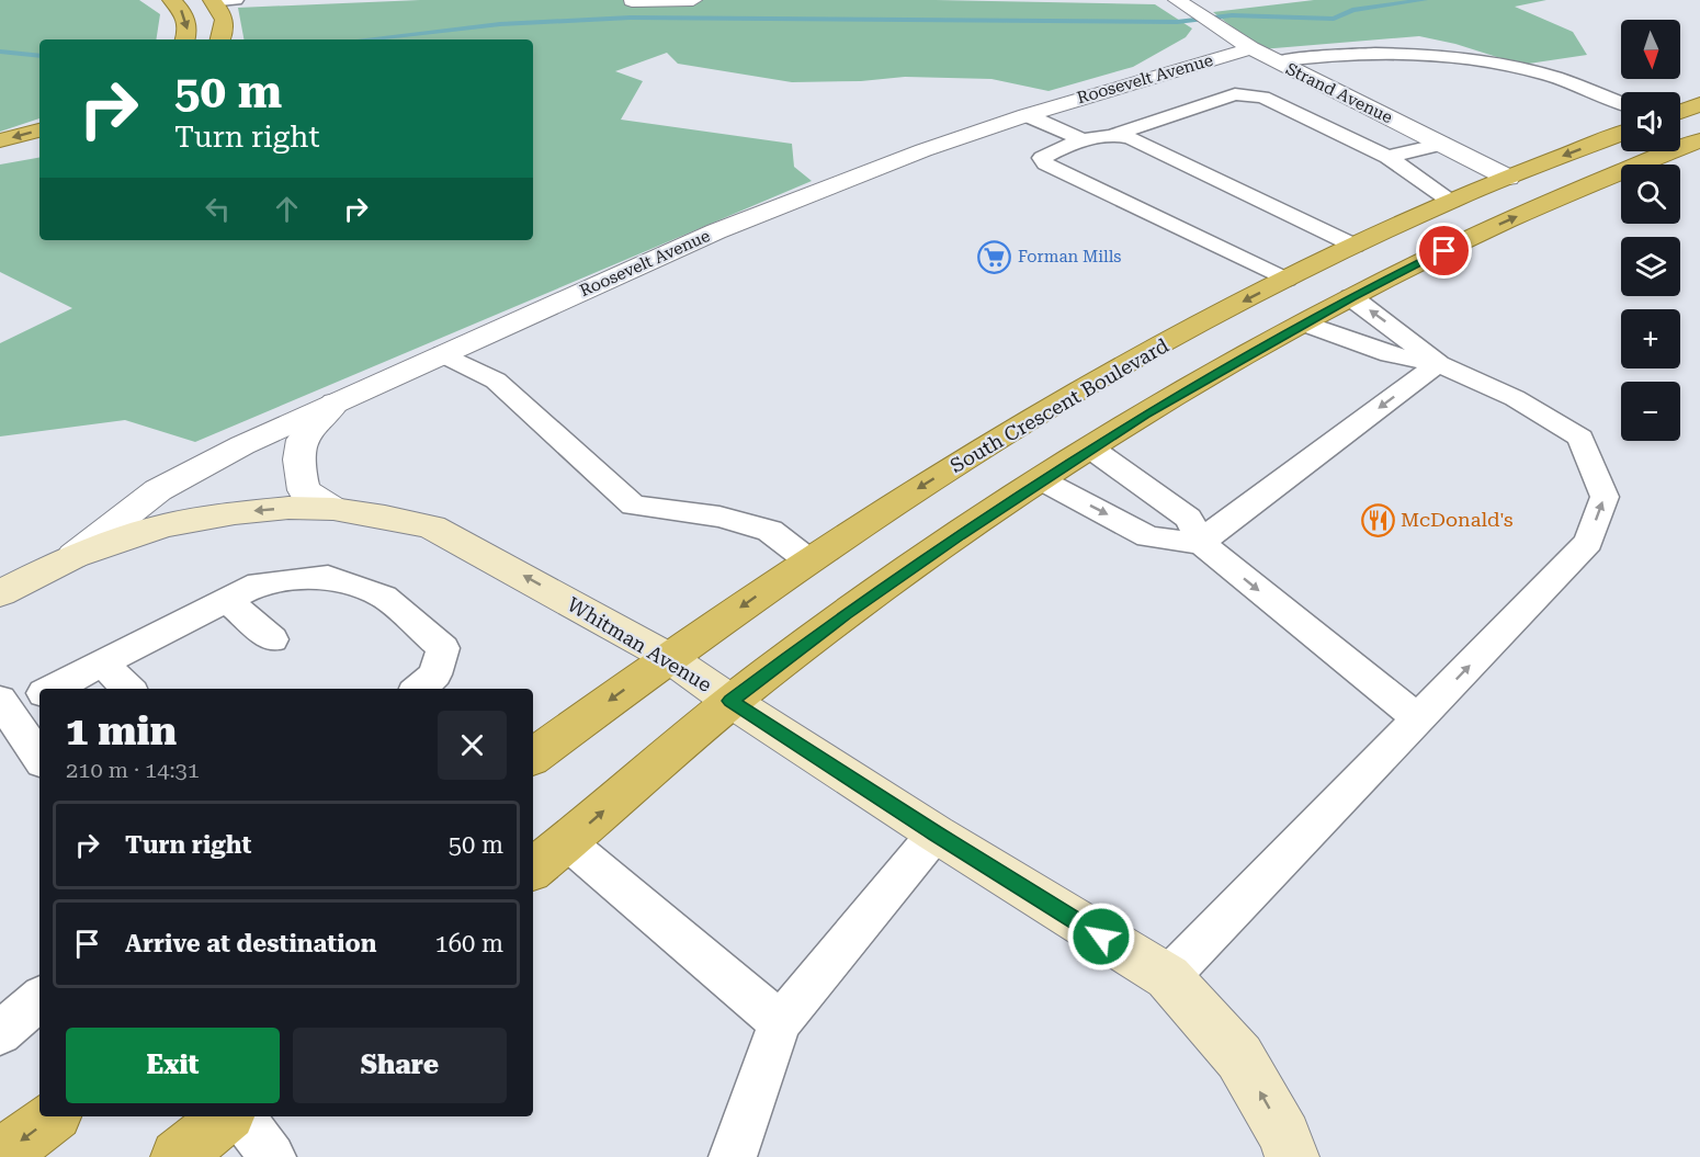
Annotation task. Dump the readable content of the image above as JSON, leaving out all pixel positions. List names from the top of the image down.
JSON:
{
  "streets": {
    "highway": ["South Crescent Boulevard"],
    "main road": ["Whitman Avenue"],
    "street": ["Roosevelt Avenue", "Strand Avenue"]
  },
  "crossings": [
    ["Roosevelt Avenue", "Strand Avenue"],
    ["Roosevelt Avenue", "Whitman Avenue"],
    ["Strand Avenue", "South Crescent Boulevard"],
    ["South Crescent Boulevard", "Whitman Avenue"]
  ],
  "one_way": ["Whitman Avenue"],
  "places": {
    "supermarket": ["Forman Mills"],
    "restaurant": ["McDonald's"]
  },
  "north": "bottom",
  "page": {
    "map_buttons": ["+", "−"],
    "turn": ["50 m", "Turn right"],
    "heading": ["1 min", "210 m · 14:31"],
    "list": [
      {
        "name": "Turn right",
        "value": "50 m"
      },
      {
        "name": "Arrive at destination",
        "value": "160 m"
      }
    ],
    "buttons": ["Exit", "Share"]
  }
}
